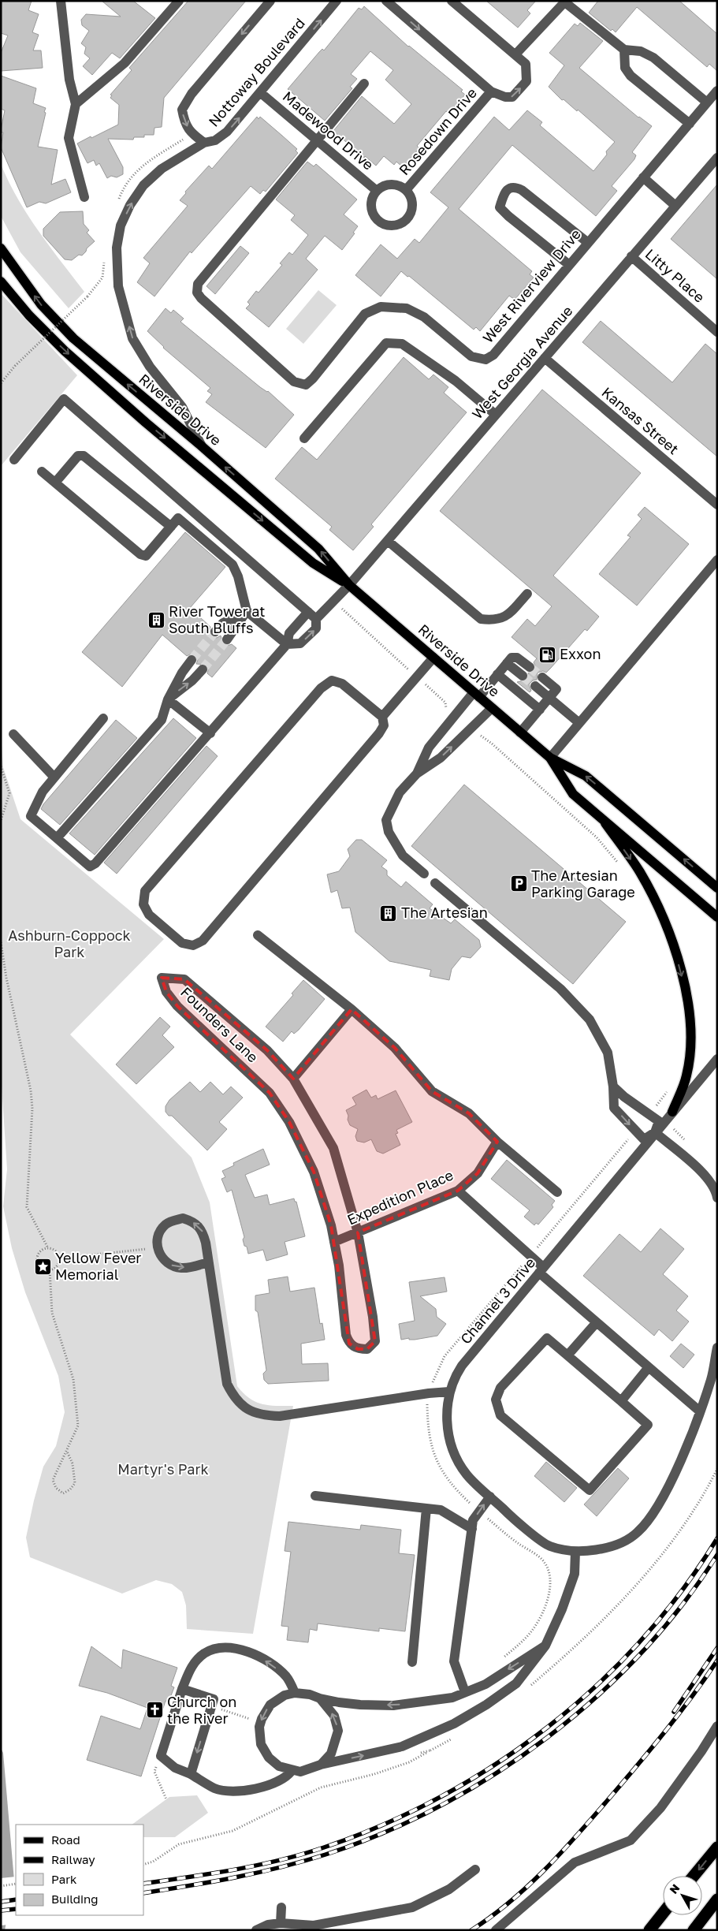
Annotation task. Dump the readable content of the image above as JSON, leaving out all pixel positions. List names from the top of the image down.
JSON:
{
  "streets": {
    "main road": ["Riverside Drive"],
    "street": [
      "Nottoway Boulevard",
      "Madewood Drive",
      "Rosedown Drive",
      "Litty Place",
      "West Riverview Drive",
      "West Georgia Avenue",
      "Kansas Street",
      "Founders Lane",
      "Expedition Place",
      "Channel 3 Drive"
    ]
  },
  "crossings": [
    ["Nottoway Boulevard", "Madewood Drive"],
    ["Madewood Drive", "Rosedown Drive"],
    ["Madewood Drive", "West Riverview Drive"],
    ["Litty Place", "West Georgia Avenue"],
    ["West Georgia Avenue", "Riverside Drive"],
    ["West Georgia Avenue", "Kansas Street"],
    ["Founders Lane", "Expedition Place"]
  ],
  "parks": ["Ashburn-Coppock Park", "Martyr's Park"],
  "places": {
    "building": ["River Tower at South Bluffs", "The Artesian"],
    "fuel station": ["Exxon"],
    "parking": ["The Artesian Parking Garage"],
    "place": ["Yellow Fever Memorial"],
    "church": ["Church on the River"]
  },
  "legend": [
    "Road",
    "Railway",
    "Park",
    "Building"
  ],
  "north": "top left"
}
